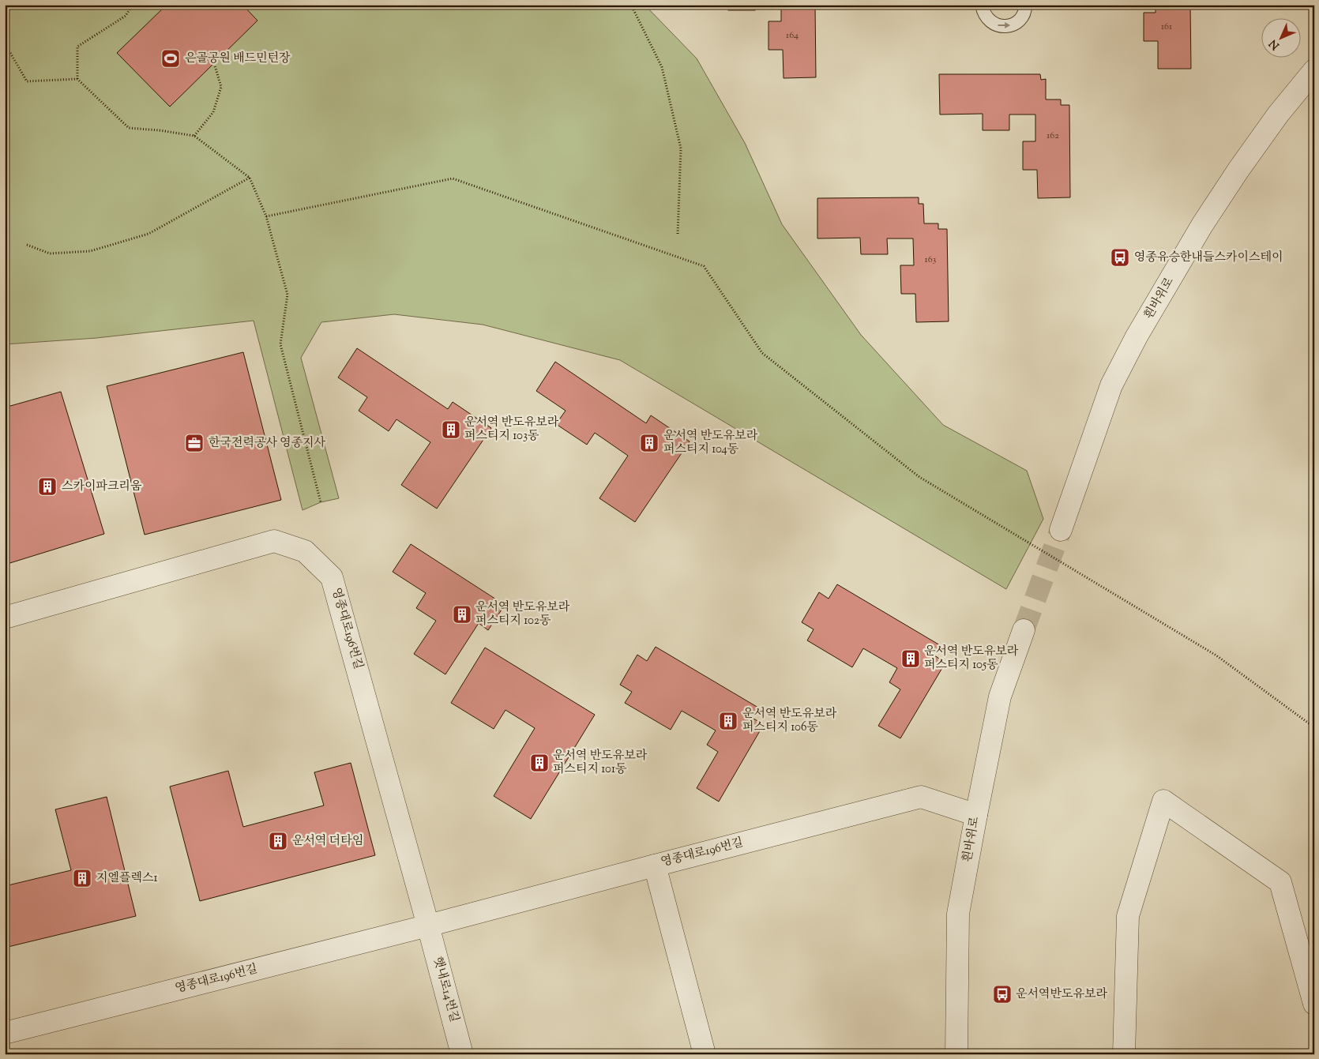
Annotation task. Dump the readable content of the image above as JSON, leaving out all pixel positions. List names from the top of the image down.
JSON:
{
  "streets": {
    "street": ["흰바위로", "영종대로196번길", "햇내로14번길"]
  },
  "crossings": [
    ["흰바위로", "영종대로196번길"],
    ["영종대로196번길", "햇내로14번길"]
  ],
  "places": {
    "sports": ["은골공원 배드민턴장"],
    "bus stop": ["영종유승한내들스카이스테이", "운서역반도유보라"],
    "building": [
      "운서역 반도유보라 퍼스티지 103동",
      "운서역 반도유보라 퍼스티지 104동",
      "스카이파크리움",
      "운서역 반도유보라 퍼스티지 102동",
      "운서역 반도유보라 퍼스티지 105동",
      "운서역 반도유보라 퍼스티지 106동",
      "운서역 반도유보라 퍼스티지 101동",
      "운서역 더타임",
      "지엘플렉스1"
    ],
    "office": ["한국전력공사 영종지사"]
  },
  "house_numbers": [
    "161",
    "164",
    "162",
    "163"
  ],
  "north": "bottom left"
}
